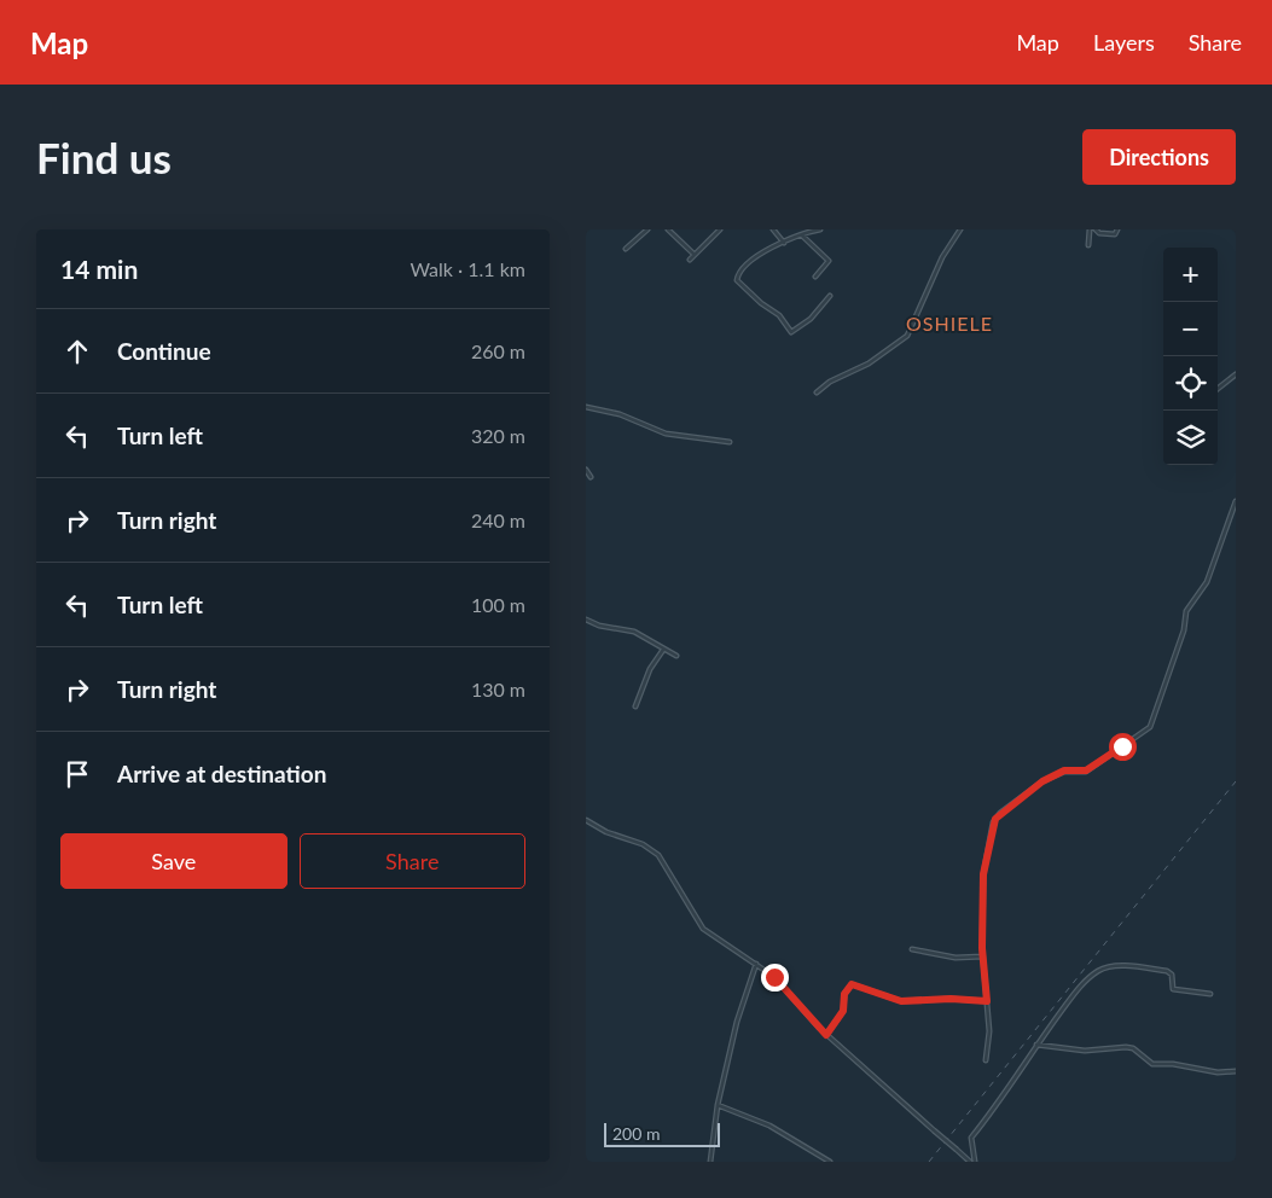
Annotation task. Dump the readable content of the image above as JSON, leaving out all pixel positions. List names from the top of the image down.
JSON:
{
  "districts": ["OSHIELE"],
  "scale_bar": "200 m",
  "page": {
    "header": "Map",
    "nav": ["Map", "Layers", "Share"],
    "buttons": [
      "Directions",
      ["Save", "Share"]
    ],
    "title": "Find us",
    "heading": ["14 min", "Walk · 1.1 km"],
    "map_buttons": ["+", "−"],
    "list": [
      ["Continue", "260 m"],
      ["Turn left", "320 m"],
      ["Turn right", "240 m"],
      ["Turn left", "100 m"],
      ["Turn right", "130 m"],
      "Arrive at destination"
    ],
    "scale": "200 m"
  }
}
